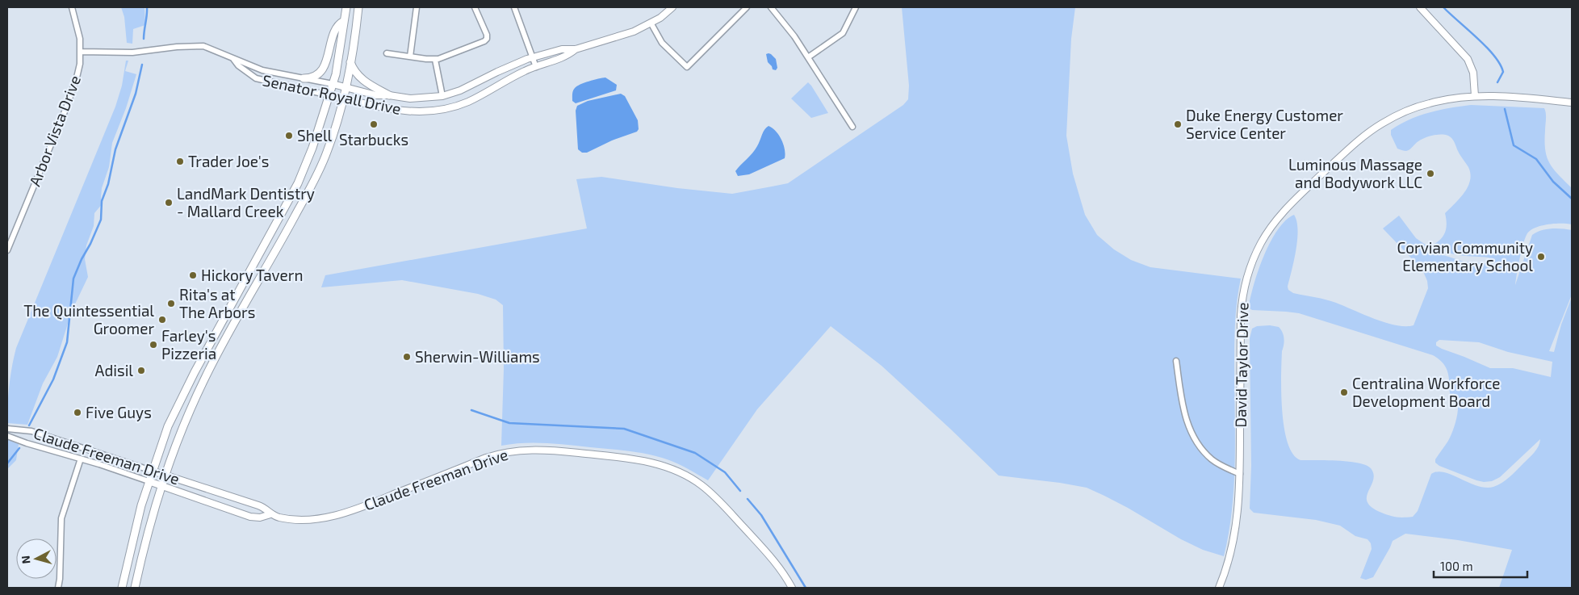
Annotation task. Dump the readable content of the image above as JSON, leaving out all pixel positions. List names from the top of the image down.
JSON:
{
  "streets": {
    "street": [
      "Senator Royall Drive",
      "Arbor Vista Drive",
      "David Taylor Drive",
      "Claude Freeman Drive"
    ]
  },
  "crossings": [
    ["Senator Royall Drive", "Arbor Vista Drive"]
  ],
  "places": [
    "Starbucks",
    "Duke Energy Customer Service Center",
    "Shell",
    "Trader Joe's",
    "Luminous Massage and Bodywork LLC",
    "LandMark Dentistry - Mallard Creek",
    "Corvian Community Elementary School",
    "Hickory Tavern",
    "Rita's at The Arbors",
    "The Quintessential Groomer",
    "Farley's Pizzeria",
    "Sherwin-Williams",
    "Adisil",
    "Centralina Workforce Development Board",
    "Five Guys"
  ],
  "scale_bar": "100 m",
  "north": "left"
}
